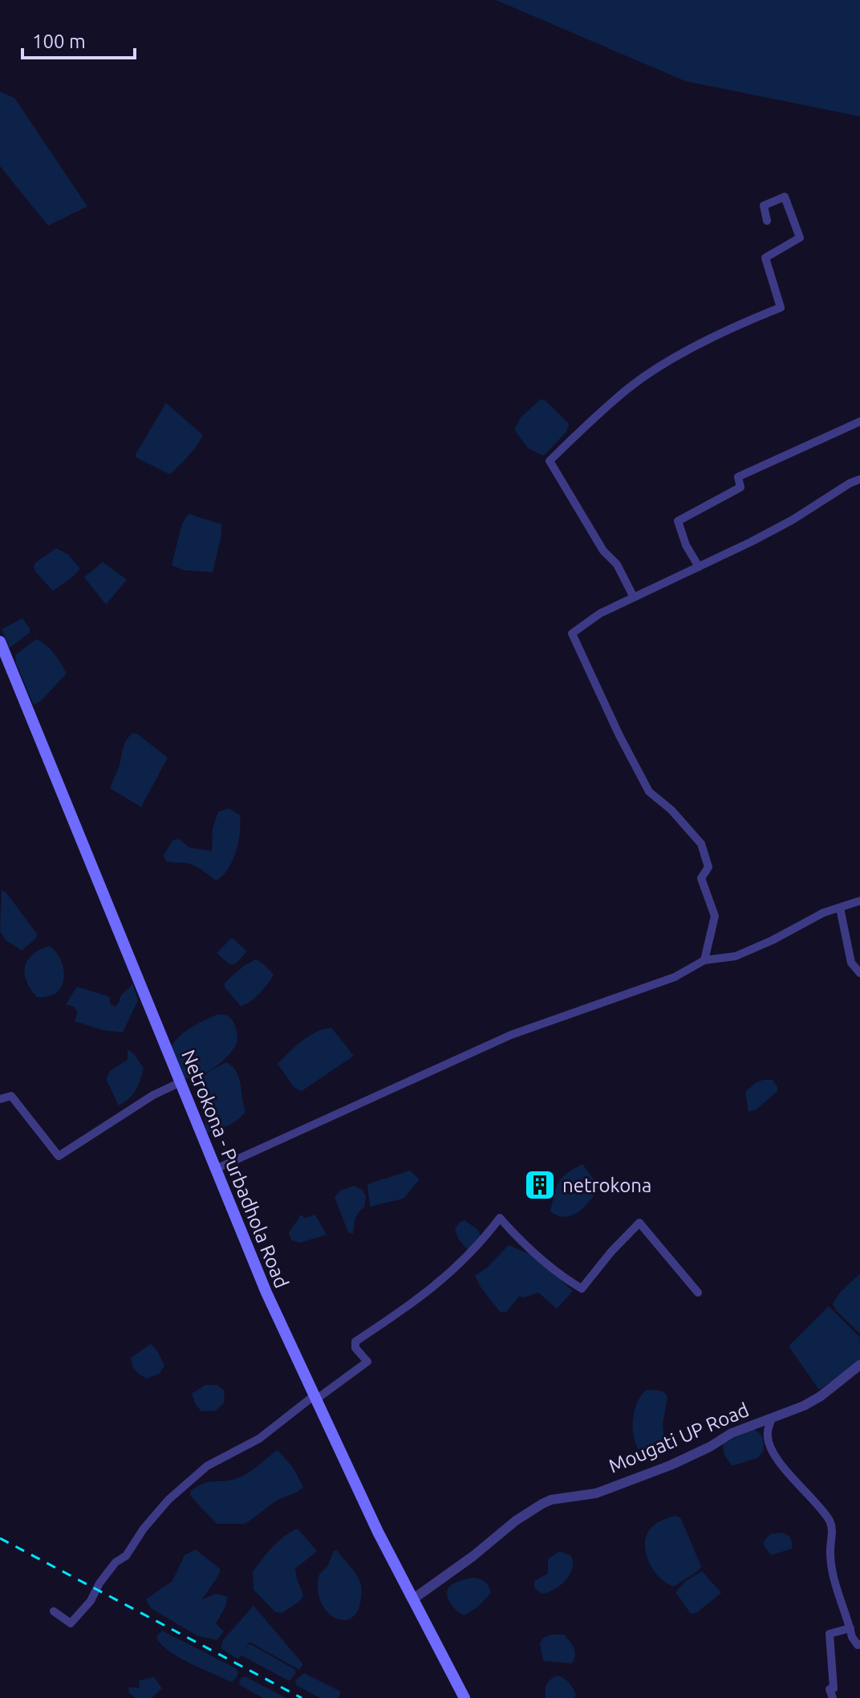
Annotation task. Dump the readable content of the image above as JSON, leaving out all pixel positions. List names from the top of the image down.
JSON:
{
  "streets": {
    "main road": ["Netrokona - Purbadhola Road"],
    "street": ["Mougati UP Road"]
  },
  "crossings": [
    ["Netrokona - Purbadhola Road", "Mougati UP Road"]
  ],
  "places": {
    "building": ["netrokona"]
  },
  "scale_bar": "100 m"
}
